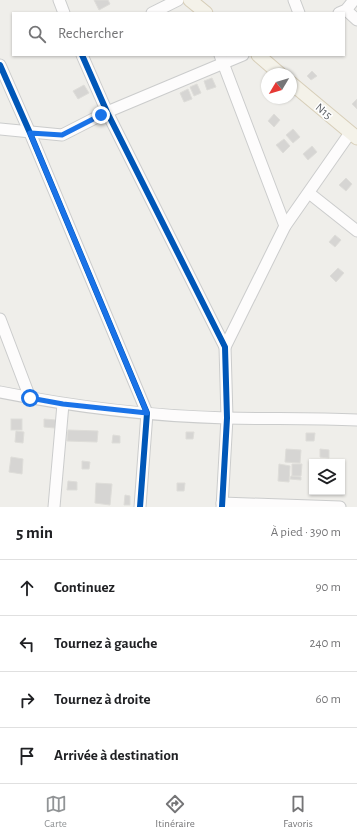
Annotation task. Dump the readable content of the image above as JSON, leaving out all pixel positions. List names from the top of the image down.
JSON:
{
  "streets": {
    "main road": ["N15"]
  },
  "north": "bottom left",
  "page": {
    "search": "Rechercher",
    "heading": ["5 min", "À pied · 390 m"],
    "list": [
      ["Continuez", "90 m"],
      ["Tournez à gauche", "240 m"],
      ["Tournez à droite", "60 m"],
      "Arrivée à destination"
    ],
    "nav": ["Carte", "Itinéraire", "Favoris"]
  }
}
